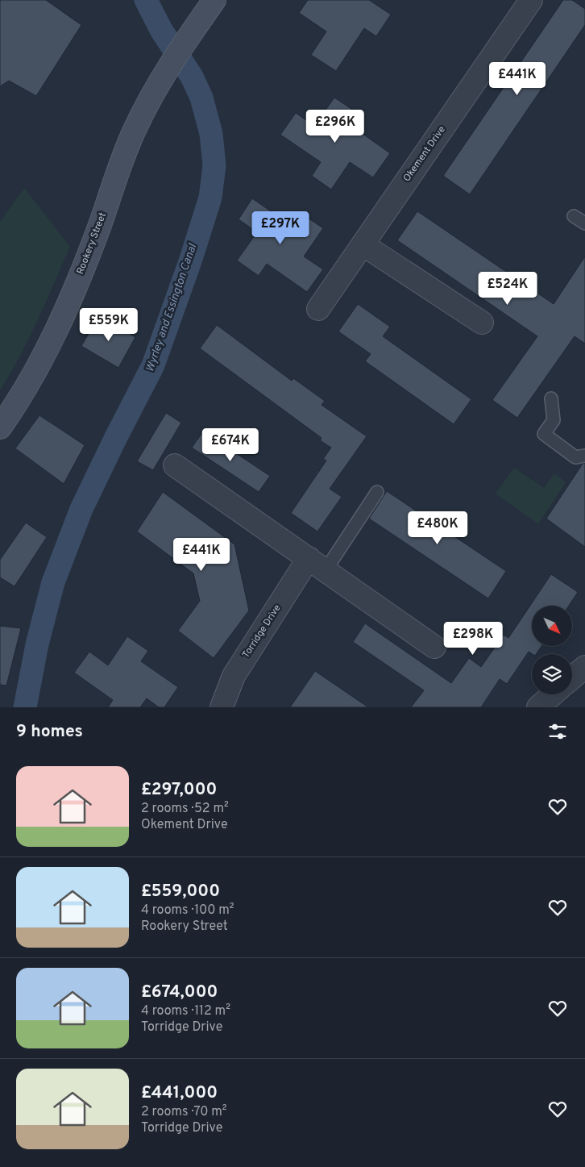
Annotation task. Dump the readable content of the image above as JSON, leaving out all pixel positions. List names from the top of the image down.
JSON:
{
  "streets": {
    "street": ["Okement Drive", "Rookery Street", "Torridge Drive"]
  },
  "water": ["Wyrley and Essington Canal"],
  "north": "bottom right",
  "page": {
    "price": [
      "£441K",
      "£296K",
      "£297K",
      "£524K",
      "£559K",
      "£674K",
      "£480K",
      "£441K",
      "£298K"
    ],
    "heading": "9 homes",
    "list": [
      {
        "name": "£297,000",
        "note": "2 rooms · 52 m² · Okement Drive"
      },
      {
        "name": "£559,000",
        "note": "4 rooms · 100 m² · Rookery Street"
      },
      {
        "name": "£674,000",
        "note": "4 rooms · 112 m² · Torridge Drive"
      },
      {
        "name": "£441,000",
        "note": "2 rooms · 70 m² · Torridge Drive"
      }
    ]
  }
}
